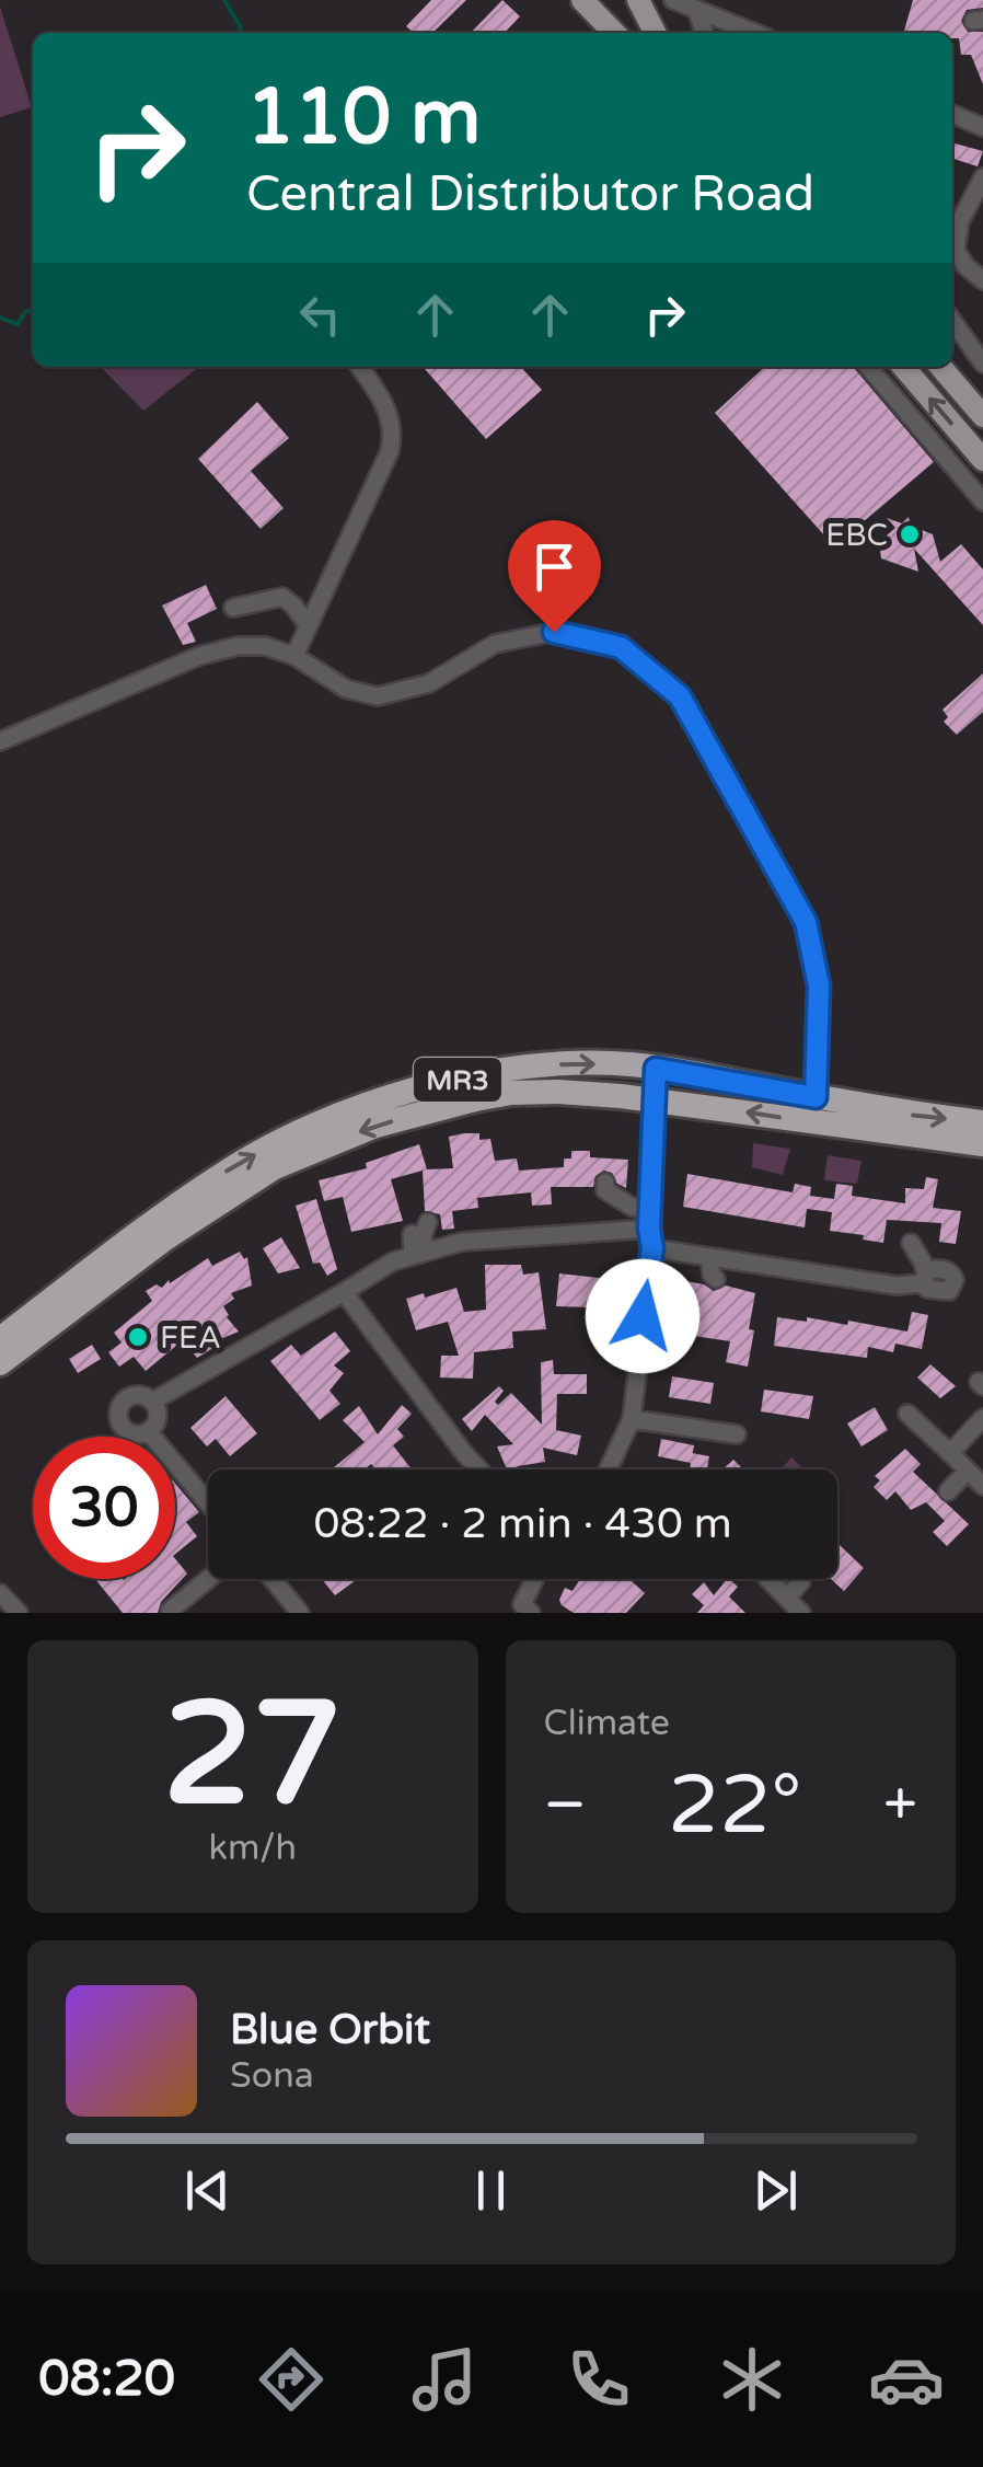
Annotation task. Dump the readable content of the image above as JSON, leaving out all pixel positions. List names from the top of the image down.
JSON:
{
  "streets": {
    "highway": ["MR3"]
  },
  "places": ["EBC", "FEA"],
  "page": {
    "turn": ["110 m", "Central Distributor Road"],
    "limit": "30",
    "trip": "08:22 · 2 min · 430 m",
    "tile": [
      ["27", "km/h"],
      "Climate"
    ],
    "heat": ["−", "22°", "+"],
    "song": ["Blue Orbit", "Sona"],
    "tabs": "08:20"
  }
}
